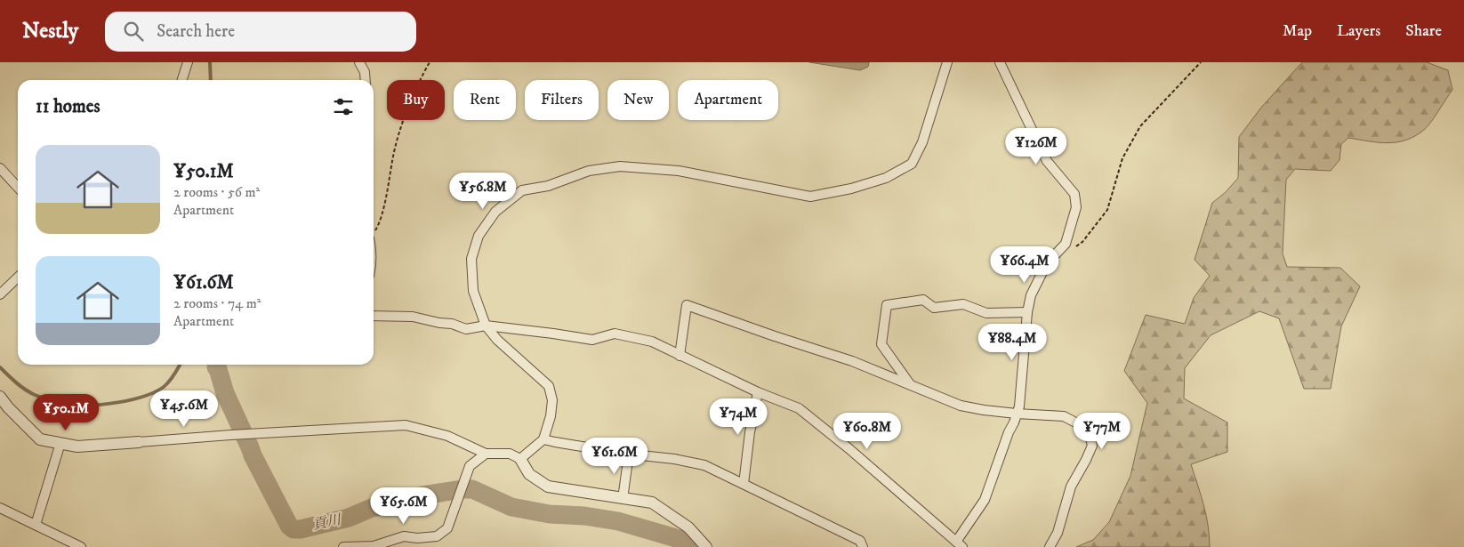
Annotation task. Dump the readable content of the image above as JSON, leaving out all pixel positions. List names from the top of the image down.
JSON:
{
  "water": ["貢川"],
  "page": {
    "header": "Nestly",
    "search": "Search here",
    "nav": ["Map", "Layers", "Share"],
    "chip": [
      "Buy",
      "Rent",
      "Filters",
      "New",
      "Apartment"
    ],
    "heading": "11 homes",
    "price": [
      "¥126M",
      "¥56.8M",
      "¥66.4M",
      "¥88.4M",
      "¥45.6M",
      "¥50.1M",
      "¥74M",
      "¥60.8M",
      "¥77M",
      "¥61.6M",
      "¥65.6M"
    ],
    "list": [
      {
        "name": "¥50.1M",
        "note": "2 rooms · 56 m² · Apartment"
      },
      {
        "name": "¥61.6M",
        "note": "2 rooms · 74 m² · Apartment"
      }
    ]
  }
}
